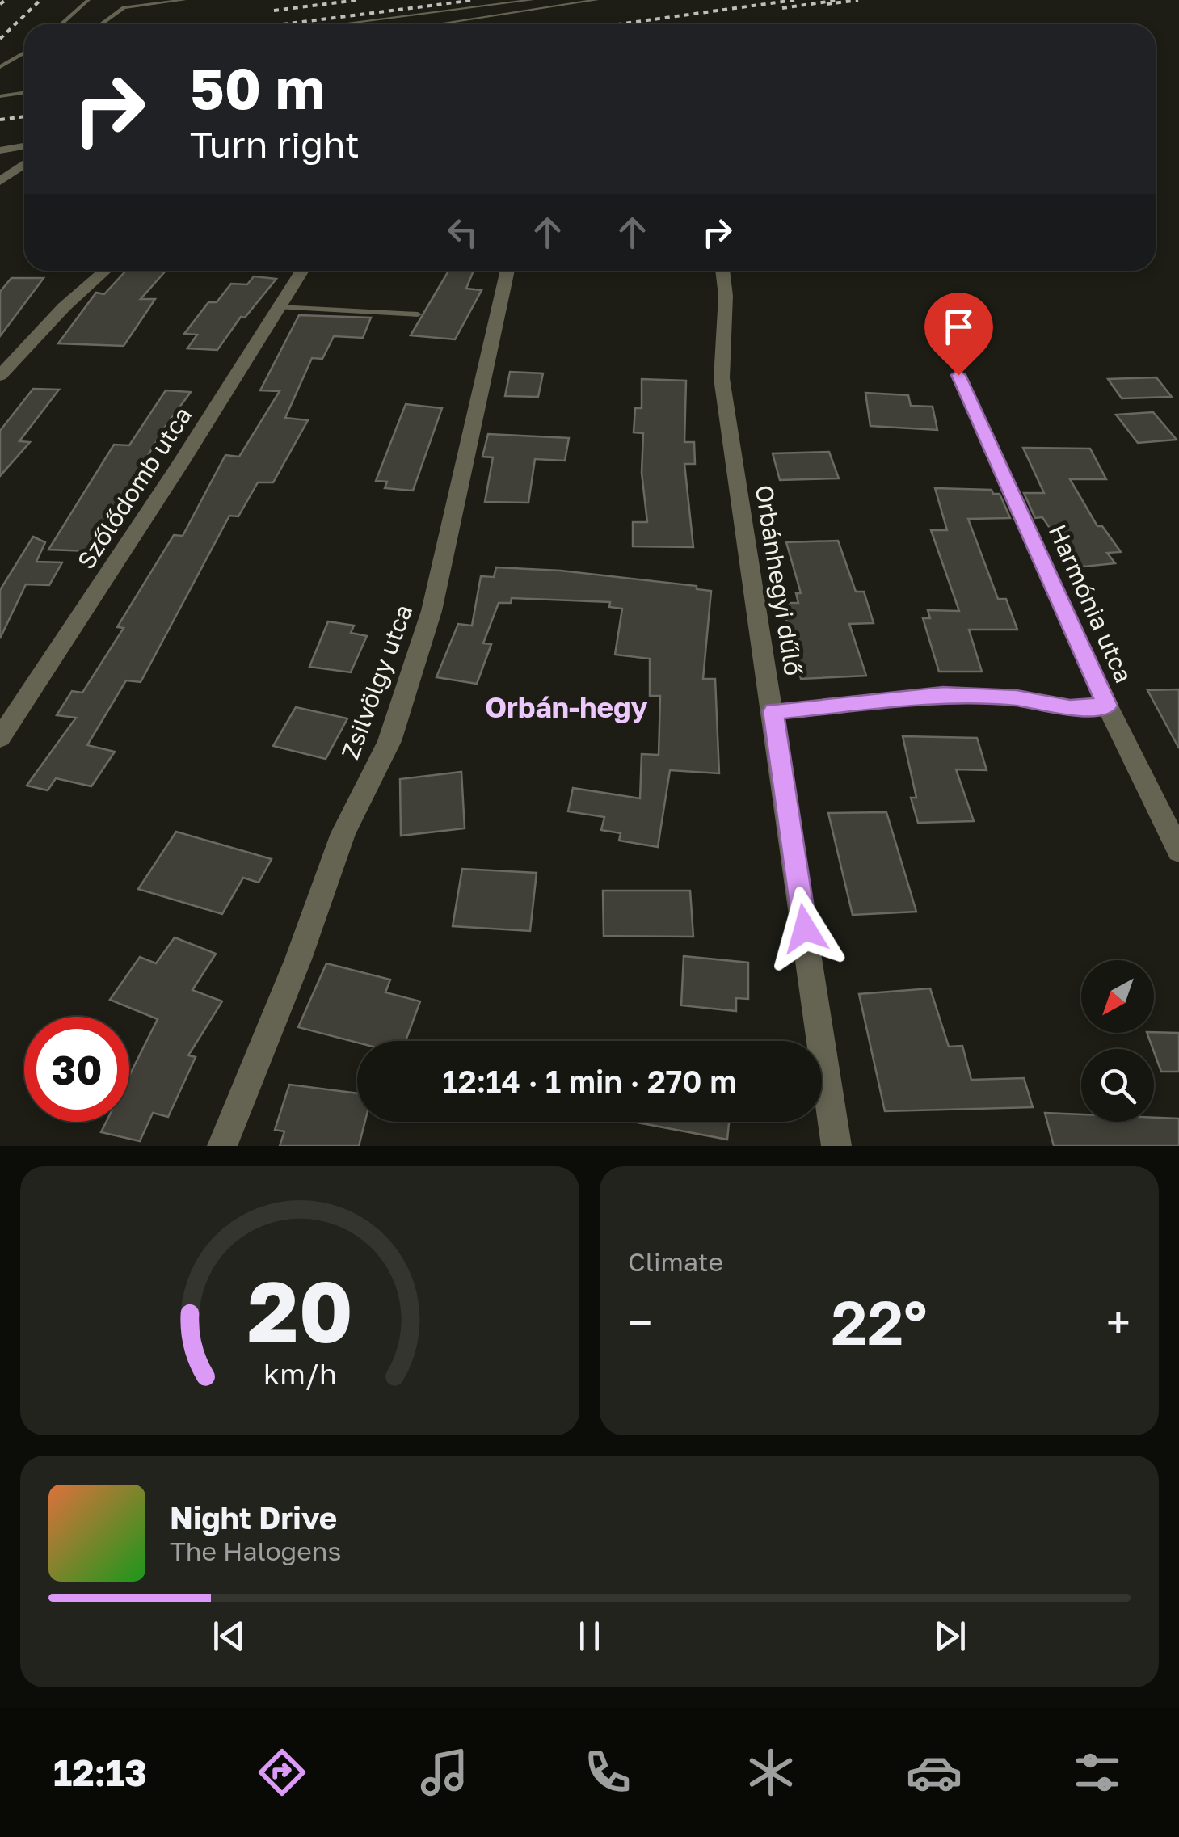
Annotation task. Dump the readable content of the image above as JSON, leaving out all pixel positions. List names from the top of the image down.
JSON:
{
  "streets": {
    "street": [
      "Szőlődomb utca",
      "Orbánhegyi dűlő",
      "Harmónia utca",
      "Zsilvölgy utca"
    ]
  },
  "districts": ["Orbán-hegy"],
  "north": "bottom left",
  "page": {
    "turn": ["50 m", "Turn right"],
    "limit": "30",
    "trip": "12:14 · 1 min · 270 m",
    "tile": "Climate",
    "heat": ["−", "22°", "+"],
    "song": ["Night Drive", "The Halogens"],
    "tabs": "12:13",
    "gauge": ["20", "km/h"]
  }
}
